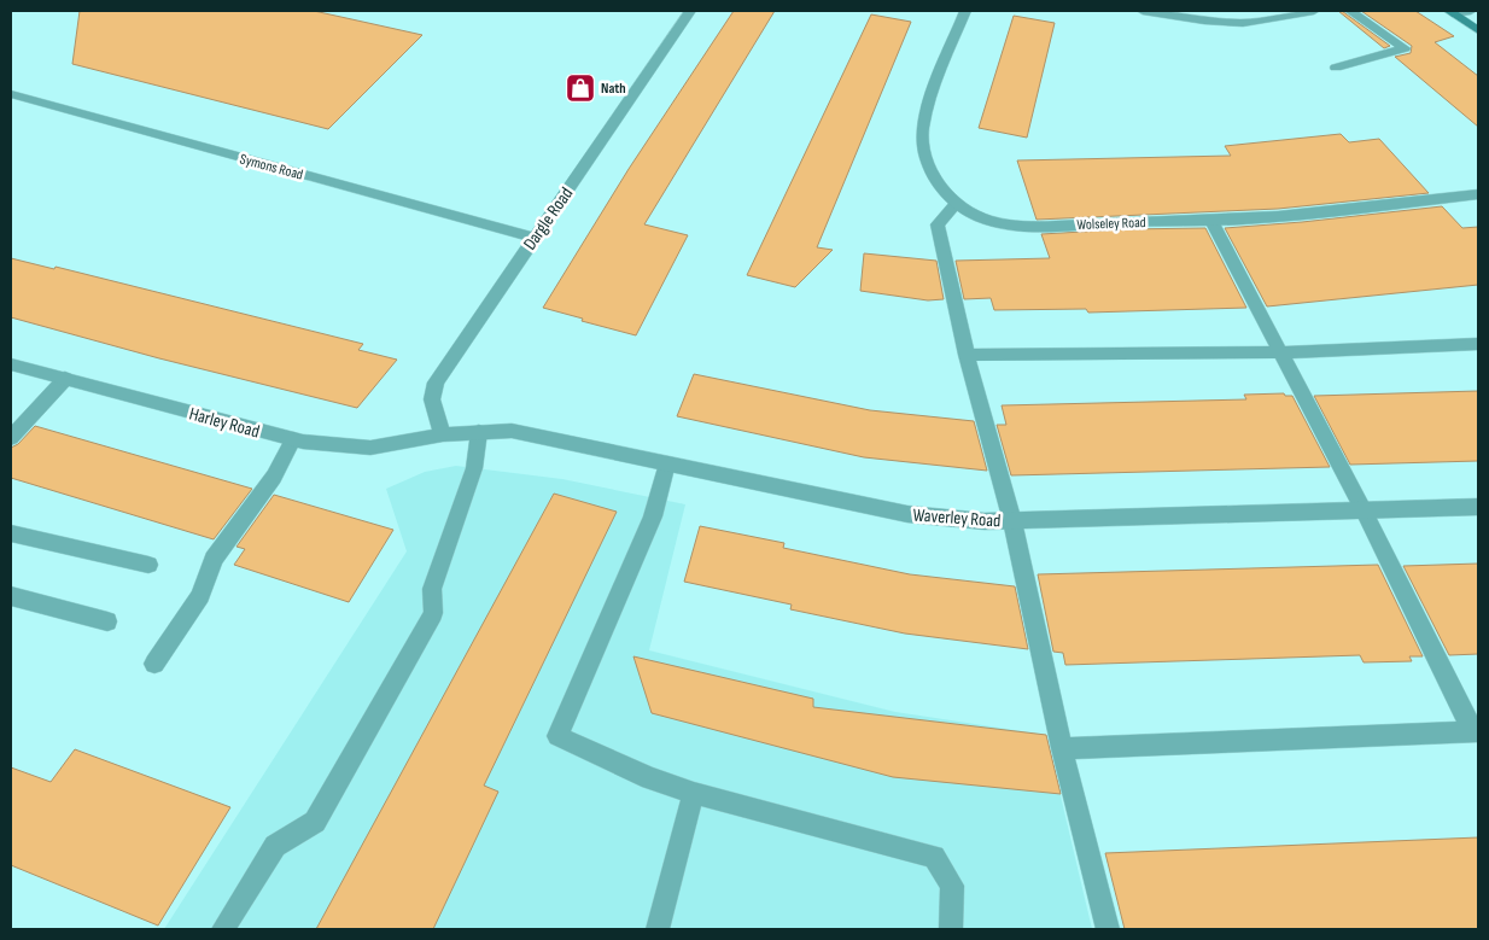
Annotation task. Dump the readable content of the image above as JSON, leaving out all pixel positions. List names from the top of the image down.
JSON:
{
  "streets": {
    "street": [
      "Symons Road",
      "Dargle Road",
      "Wolseley Road",
      "Harley Road",
      "Waverley Road"
    ]
  },
  "crossings": [
    ["Symons Road", "Dargle Road"],
    ["Dargle Road", "Harley Road"],
    ["Dargle Road", "Waverley Road"],
    ["Harley Road", "Waverley Road"]
  ],
  "places": {
    "shop": ["Nath"]
  }
}
